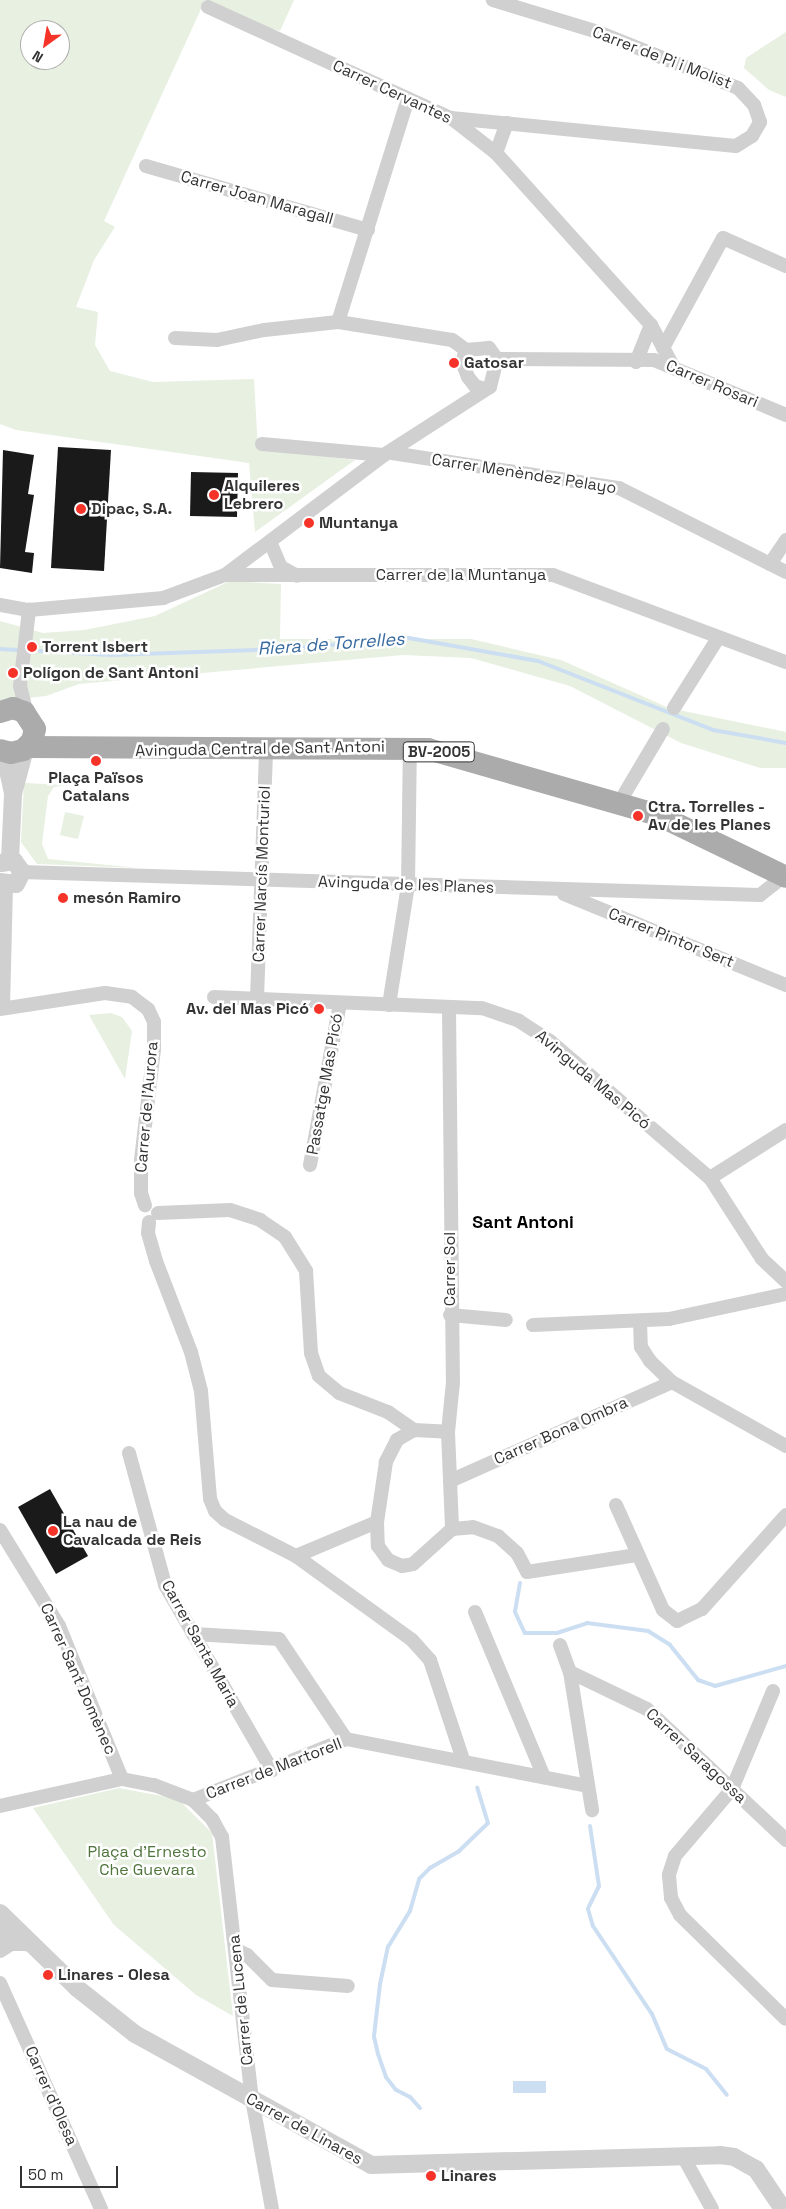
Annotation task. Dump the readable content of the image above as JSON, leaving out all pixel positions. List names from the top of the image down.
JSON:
{
  "streets": {
    "main road": ["Avinguda Central de Sant Antoni", "BV-2005"],
    "street": [
      "Carrer de Pi i Molist",
      "Carrer Cervantes",
      "Carrer Joan Maragall",
      "Carrer Rosari",
      "Carrer Menèndez Pelayo",
      "Carrer de la Muntanya",
      "Carrer Narcís Monturiol",
      "Avinguda de les Planes",
      "Carrer Pintor Sert",
      "Avinguda Mas Picó",
      "Passatge Mas Picó",
      "Carrer de l'Aurora",
      "Carrer Sol",
      "Carrer Bona Ombra",
      "Carrer Santa Maria",
      "Carrer Sant Domènec",
      "Carrer Saragossa",
      "Carrer de Martorell",
      "Carrer de Lucena",
      "Carrer d'Olesa",
      "Carrer de Linares"
    ]
  },
  "crossings": [
    ["Carrer de Pi i Molist", "Carrer Cervantes"],
    ["Carrer Cervantes", "Carrer Rosari"],
    ["Avinguda Central de Sant Antoni", "BV-2005"],
    ["Avinguda Central de Sant Antoni", "Carrer Narcís Monturiol"],
    ["Avinguda Central de Sant Antoni", "Avinguda de les Planes"],
    ["Carrer Narcís Monturiol", "Avinguda de les Planes"],
    ["Carrer Narcís Monturiol", "Avinguda Mas Picó"],
    ["Avinguda de les Planes", "Carrer Pintor Sert"],
    ["Avinguda Mas Picó", "Passatge Mas Picó"],
    ["Avinguda Mas Picó", "Carrer Sol"],
    ["Carrer Sol", "Carrer Bona Ombra"],
    ["Carrer Santa Maria", "Carrer de Martorell"],
    ["Carrer Sant Domènec", "Carrer de Martorell"],
    ["Carrer de Martorell", "Carrer de Lucena"],
    ["Carrer de Lucena", "Carrer de Linares"]
  ],
  "districts": ["Sant Antoni"],
  "water": ["Riera de Torrelles"],
  "parks": ["Plaça d'Ernesto Che Guevara"],
  "places": [
    "Gatosar",
    "Alquileres Lebrero",
    "Dipac, S.A.",
    "Muntanya",
    "Torrent Isbert",
    "Polígon de Sant Antoni",
    "Plaça Països Catalans",
    "Ctra. Torrelles - Av de les Planes",
    "mesón Ramiro",
    "Av. del Mas Picó",
    "La nau de Cavalcada de Reis",
    "Linares - Olesa",
    "Linares"
  ],
  "scale_bar": "50 m",
  "north": "bottom left"
}
